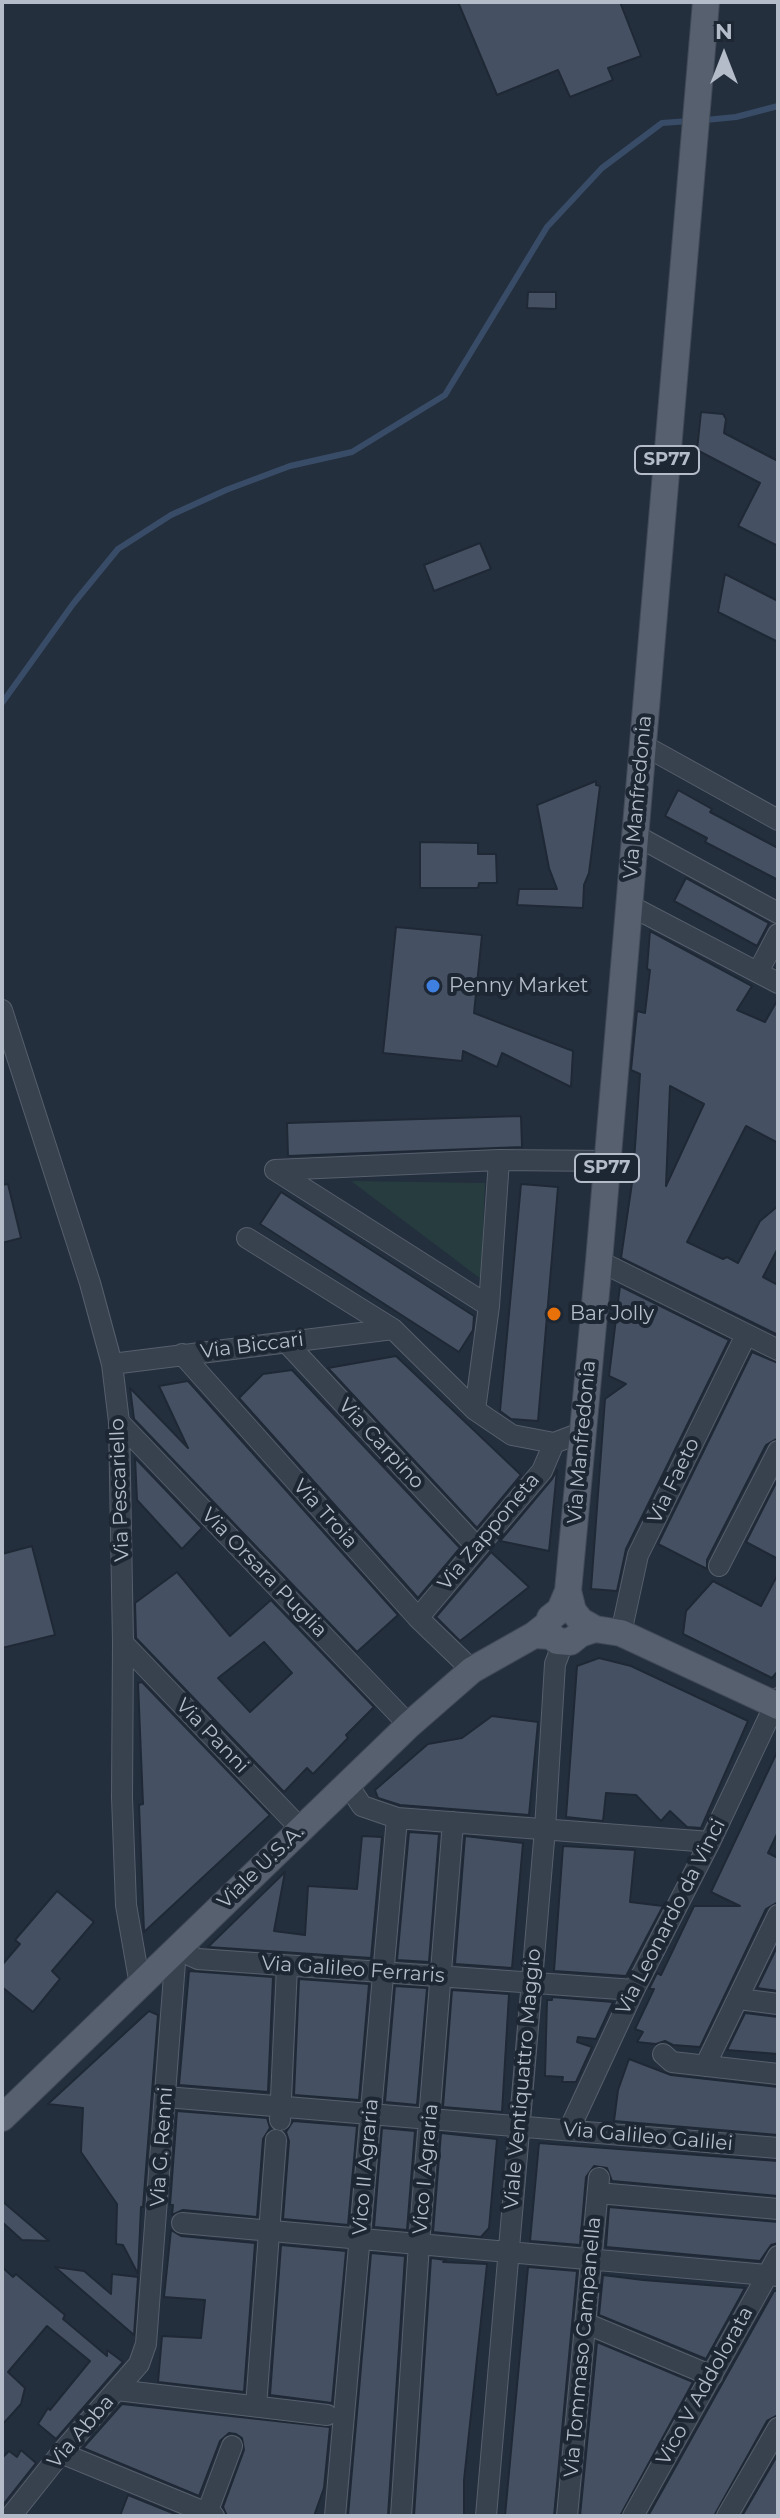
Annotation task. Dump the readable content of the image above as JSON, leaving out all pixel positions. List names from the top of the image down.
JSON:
{
  "streets": {
    "main road": ["SP77", "Via Manfredonia", "Viale U.S.A."],
    "street": [
      "Via Biccari",
      "Via Carpino",
      "Via Faeto",
      "Via Pescariello",
      "Via Troia",
      "Via Zapponeta",
      "Via Orsara Puglia",
      "Via Panni",
      "Via Leonardo da Vinci",
      "Via Galileo Ferraris",
      "Viale Ventiquattro Maggio",
      "Via Galileo Galilei",
      "Via G. Renni",
      "Vico II Agraria",
      "Vico I Agraria",
      "Via Tommaso Campanella",
      "Vico V Addolorata",
      "Via Abba"
    ]
  },
  "crossings": [
    ["Via Manfredonia", "Via Faeto"],
    ["Via Manfredonia", "Viale U.S.A."],
    ["Via Manfredonia", "Viale Ventiquattro Maggio"],
    ["Via Biccari", "Via Carpino"],
    ["Via Biccari", "Via Pescariello"],
    ["Via Biccari", "Via Troia"],
    ["Via Carpino", "Via Zapponeta"],
    ["Via Faeto", "Viale U.S.A."],
    ["Via Faeto", "Viale Ventiquattro Maggio"],
    ["Via Pescariello", "Via Orsara Puglia"],
    ["Via Pescariello", "Via Panni"],
    ["Via Pescariello", "Viale U.S.A."],
    ["Via Troia", "Via Zapponeta"],
    ["Via Troia", "Viale U.S.A."],
    ["Via Orsara Puglia", "Viale U.S.A."],
    ["Via Panni", "Viale U.S.A."],
    ["Viale U.S.A.", "Via Galileo Ferraris"],
    ["Viale U.S.A.", "Viale Ventiquattro Maggio"],
    ["Viale U.S.A.", "Via G. Renni"],
    ["Via Leonardo da Vinci", "Via Galileo Ferraris"],
    ["Via Leonardo da Vinci", "Via Galileo Galilei"],
    ["Via Galileo Ferraris", "Viale Ventiquattro Maggio"],
    ["Via Galileo Ferraris", "Via G. Renni"],
    ["Via Galileo Ferraris", "Vico II Agraria"],
    ["Via Galileo Ferraris", "Vico I Agraria"],
    ["Viale Ventiquattro Maggio", "Via Galileo Galilei"],
    ["Via Galileo Galilei", "Via G. Renni"],
    ["Via Galileo Galilei", "Vico II Agraria"],
    ["Via Galileo Galilei", "Vico I Agraria"],
    ["Via G. Renni", "Via Abba"]
  ],
  "places": ["Penny Market", "Bar Jolly"],
  "north": "top"
}
